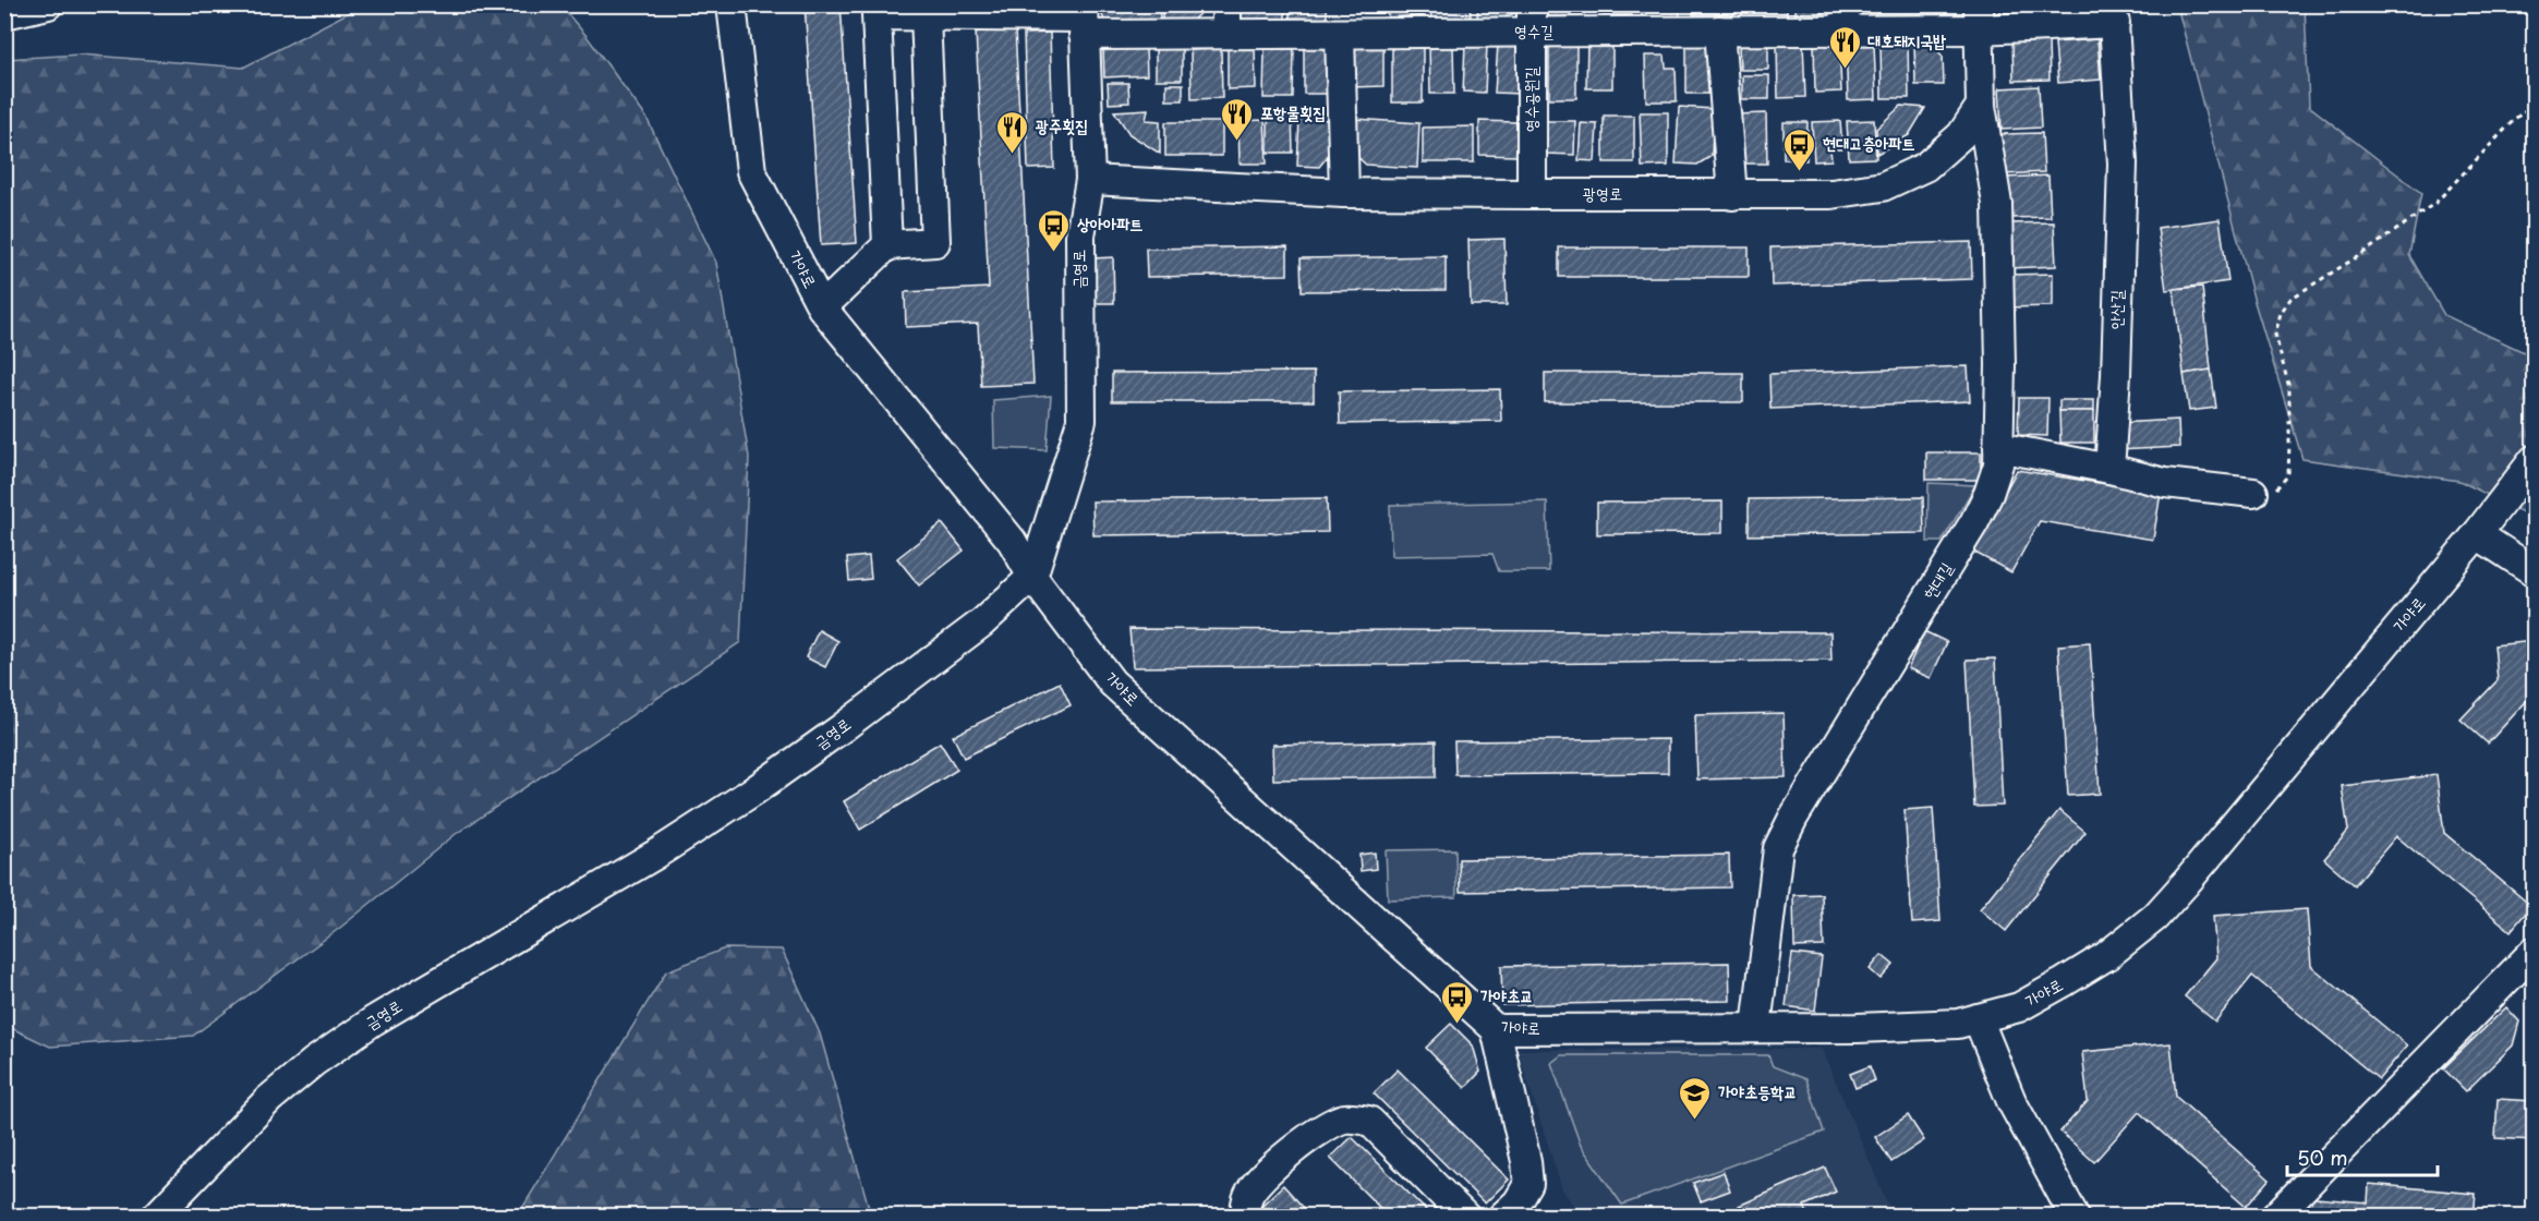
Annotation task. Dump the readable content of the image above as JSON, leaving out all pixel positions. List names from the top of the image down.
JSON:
{
  "streets": {
    "street": [
      "영수길",
      "영수공원길",
      "광영로",
      "가야로",
      "금영로",
      "안산길",
      "현대길"
    ]
  },
  "crossings": [
    ["영수길", "영수공원길"],
    ["영수길", "금영로"],
    ["영수길", "안산길"],
    ["영수공원길", "광영로"],
    ["광영로", "금영로"],
    ["광영로", "현대길"],
    ["가야로", "금영로"],
    ["가야로", "현대길"]
  ],
  "places": {
    "restaurant": ["대호돼지국밥", "포항물횟집", "광주횟집"],
    "bus stop": ["현대고층아파트", "상아아파트", "가야초교"],
    "school or university": ["가야초등학교"]
  },
  "scale_bar": "50 m"
}
